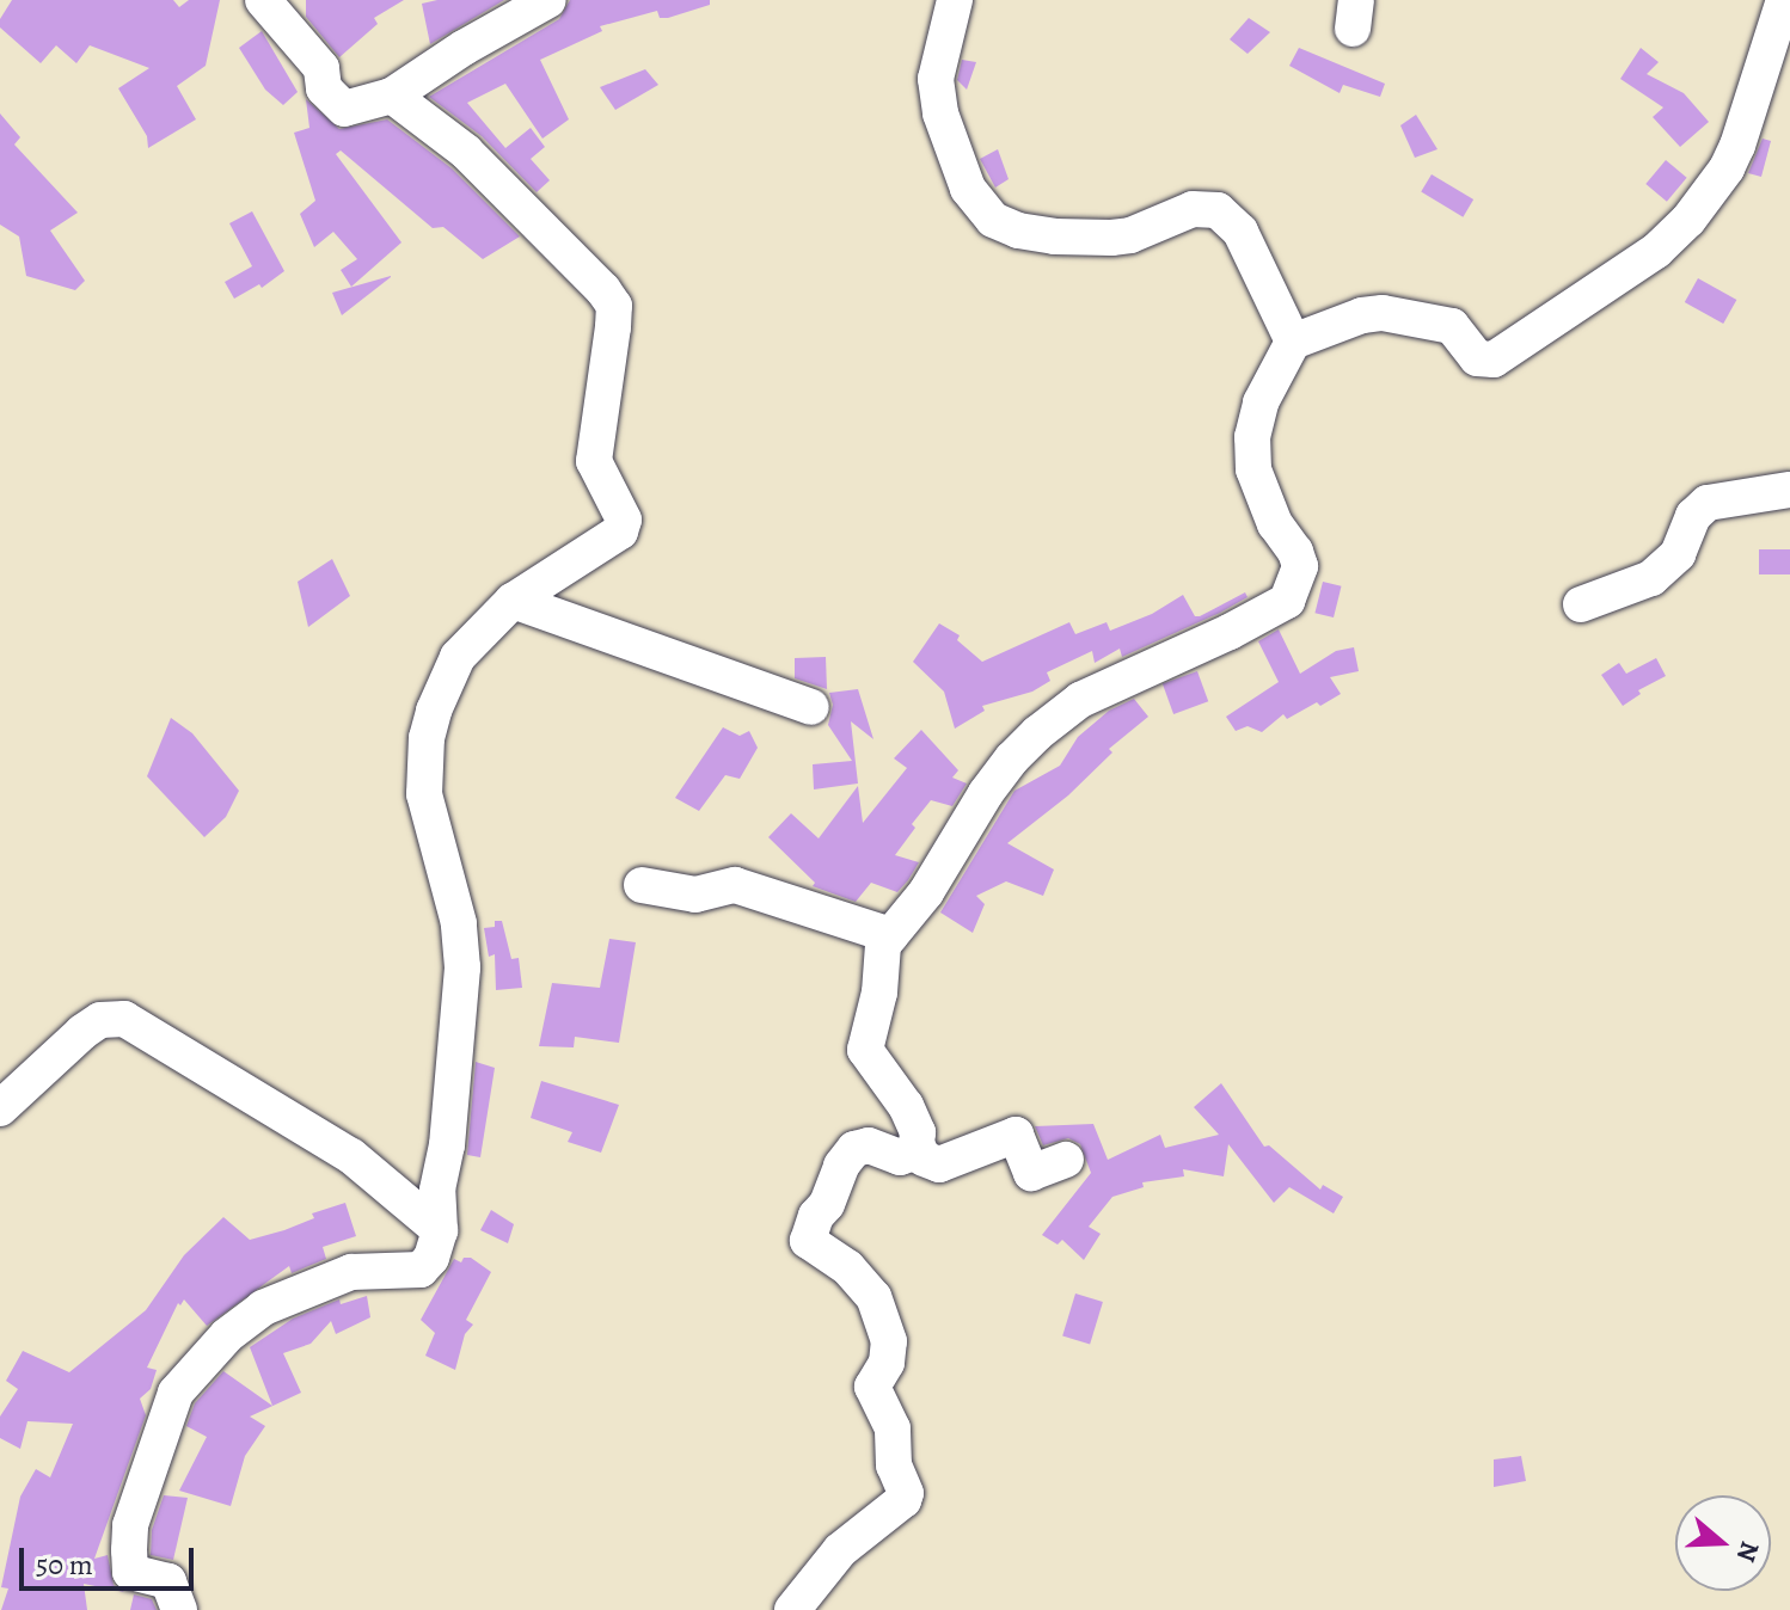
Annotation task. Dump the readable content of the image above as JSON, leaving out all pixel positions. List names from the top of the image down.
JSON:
{
  "scale_bar": "50 m",
  "north": "right"
}
